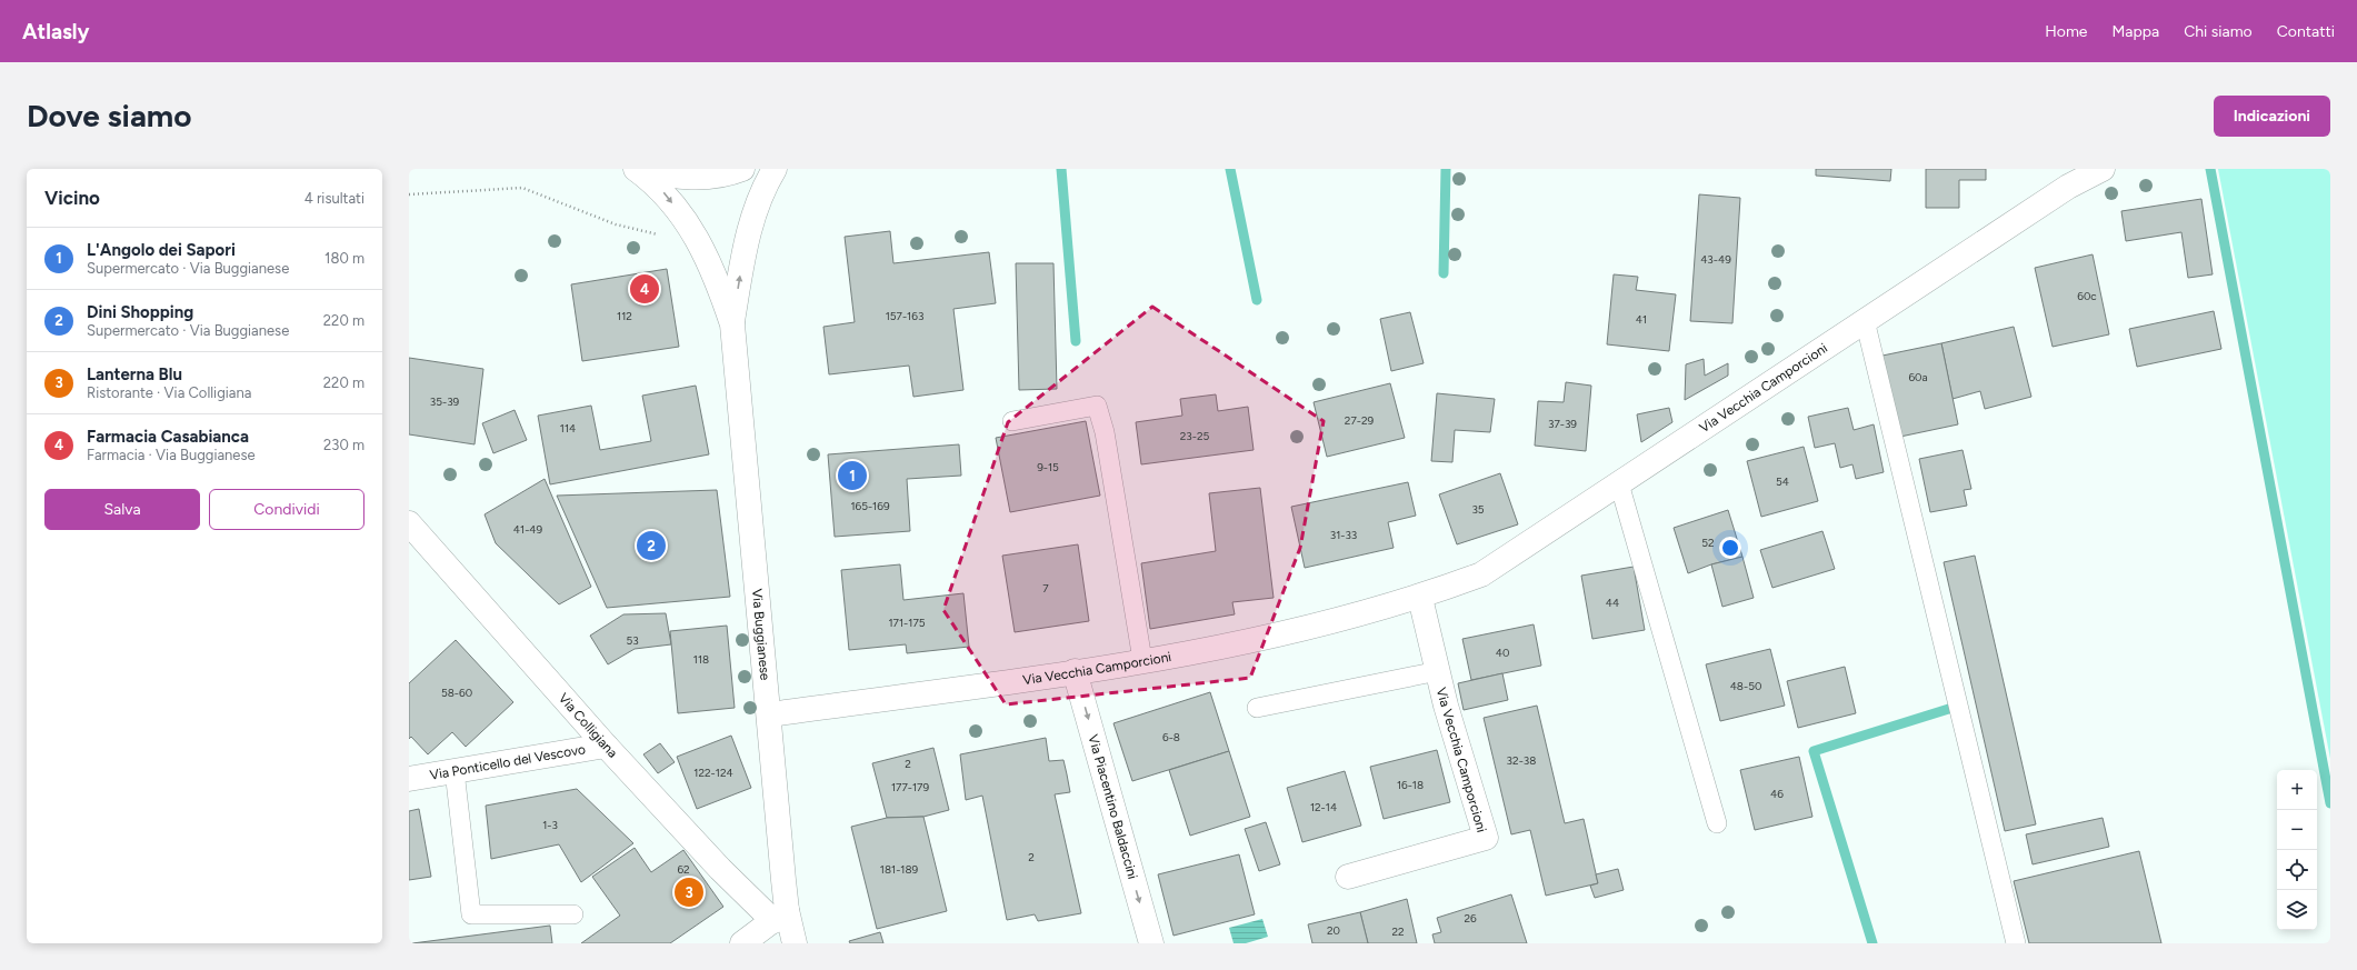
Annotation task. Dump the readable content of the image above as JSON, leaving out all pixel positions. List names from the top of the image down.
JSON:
{
  "streets": {
    "street": [
      "Via Vecchia Camporcioni",
      "Via Buggianese",
      "Via Colligiana",
      "Via Ponticello del Vescovo",
      "Via Piacentino Baldaccini"
    ]
  },
  "crossings": [
    ["Via Vecchia Camporcioni", "Via Buggianese"],
    ["Via Vecchia Camporcioni", "Via Piacentino Baldaccini"],
    ["Via Buggianese", "Via Colligiana"],
    ["Via Colligiana", "Via Ponticello del Vescovo"]
  ],
  "one_way": ["Via Piacentino Baldaccini"],
  "house_numbers": [
    "43-49",
    "60c",
    "112",
    "157-163",
    "41",
    "60a",
    "35-39",
    "27-29",
    "37-39",
    "114",
    "23-25",
    "9-15",
    "54",
    "165-169",
    "35",
    "41-49",
    "31-33",
    "52",
    "7",
    "44",
    "171-175",
    "53",
    "40",
    "118",
    "48-50",
    "58-60",
    "6-8",
    "32-38",
    "2",
    "122-124",
    "16-18",
    "177-179",
    "46",
    "12-14",
    "1-3",
    "2",
    "62",
    "181-189",
    "26",
    "20",
    "22"
  ],
  "page": {
    "header": "Atlasly",
    "nav": [
      "Home",
      "Mappa",
      "Chi siamo",
      "Contatti"
    ],
    "buttons": [
      "Indicazioni",
      ["Salva", "Condividi"]
    ],
    "title": "Dove siamo",
    "heading": ["Vicino", "4 risultati"],
    "list": [
      {
        "mark": "1",
        "name": "L'Angolo dei Sapori",
        "note": "Supermercato · Via Buggianese",
        "value": "180 m"
      },
      {
        "mark": "2",
        "name": "Dini Shopping",
        "note": "Supermercato · Via Buggianese",
        "value": "220 m"
      },
      {
        "mark": "3",
        "name": "Lanterna Blu",
        "note": "Ristorante · Via Colligiana",
        "value": "220 m"
      },
      {
        "mark": "4",
        "name": "Farmacia Casabianca",
        "note": "Farmacia · Via Buggianese",
        "value": "230 m"
      }
    ],
    "pins": [
      "4",
      "1",
      "2",
      "3"
    ],
    "map_buttons": ["+", "−"]
  }
}
